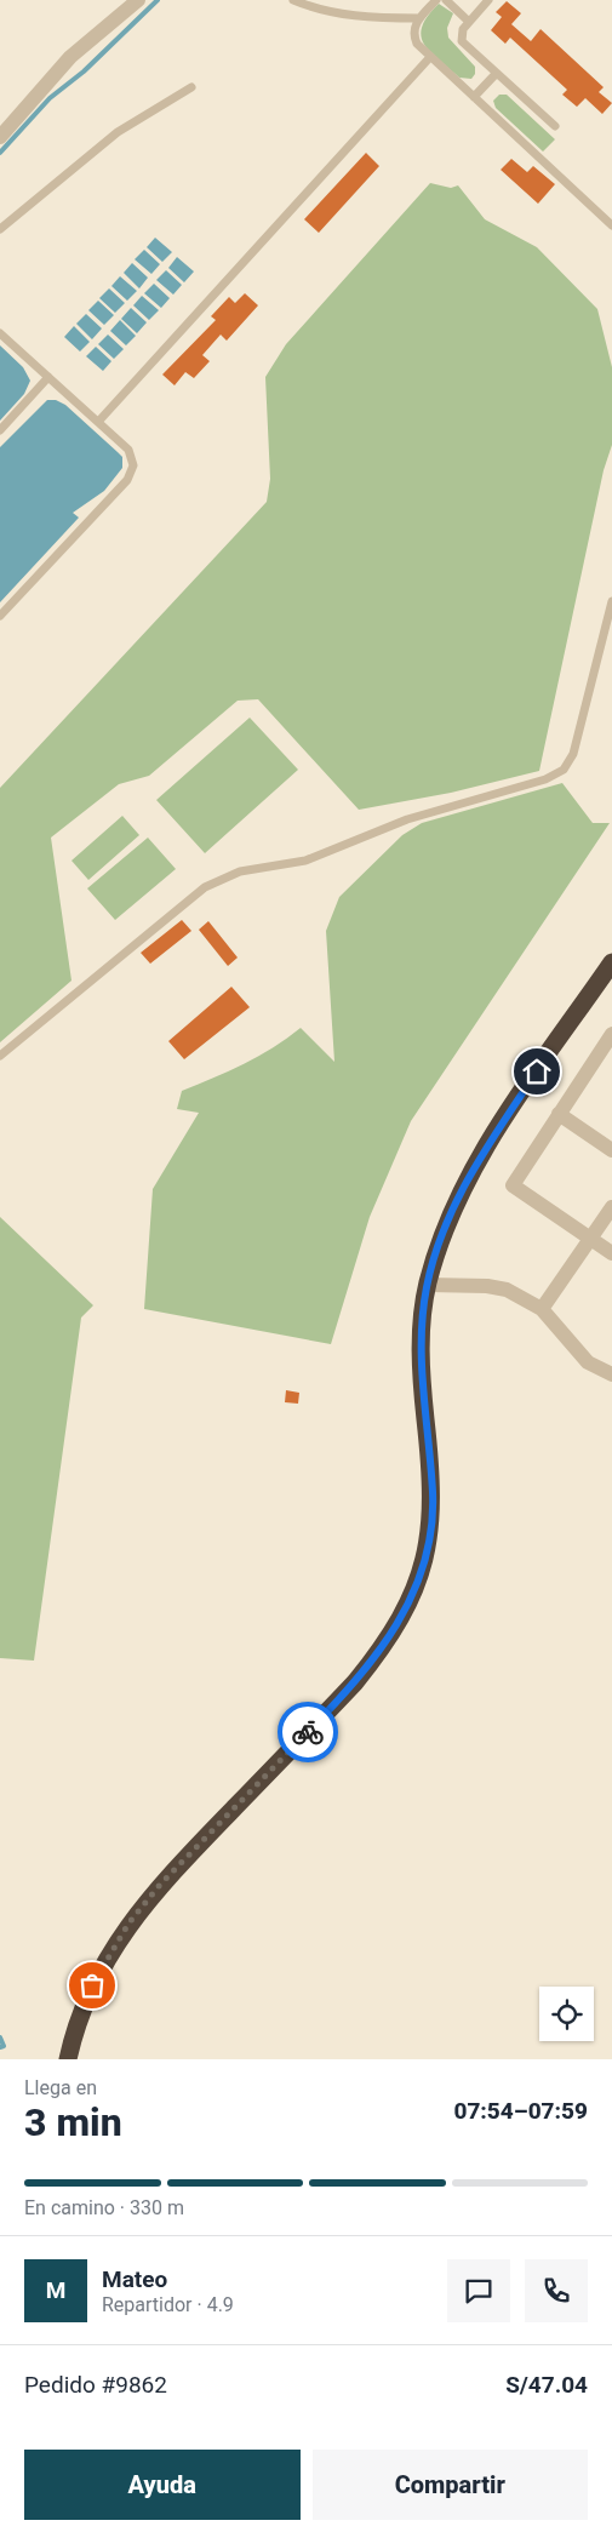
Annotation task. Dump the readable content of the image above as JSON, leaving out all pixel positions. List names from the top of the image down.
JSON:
{
  "page": {
    "heading": ["3 min", "Llega en", "07:54–07:59"],
    "panel": [
      "Mateo",
      "Repartidor · 4.9",
      "Pedido #9862",
      "S/47.04"
    ],
    "bar": "En camino · 330 m",
    "round": "M",
    "buttons": ["Ayuda", "Compartir"]
  }
}
